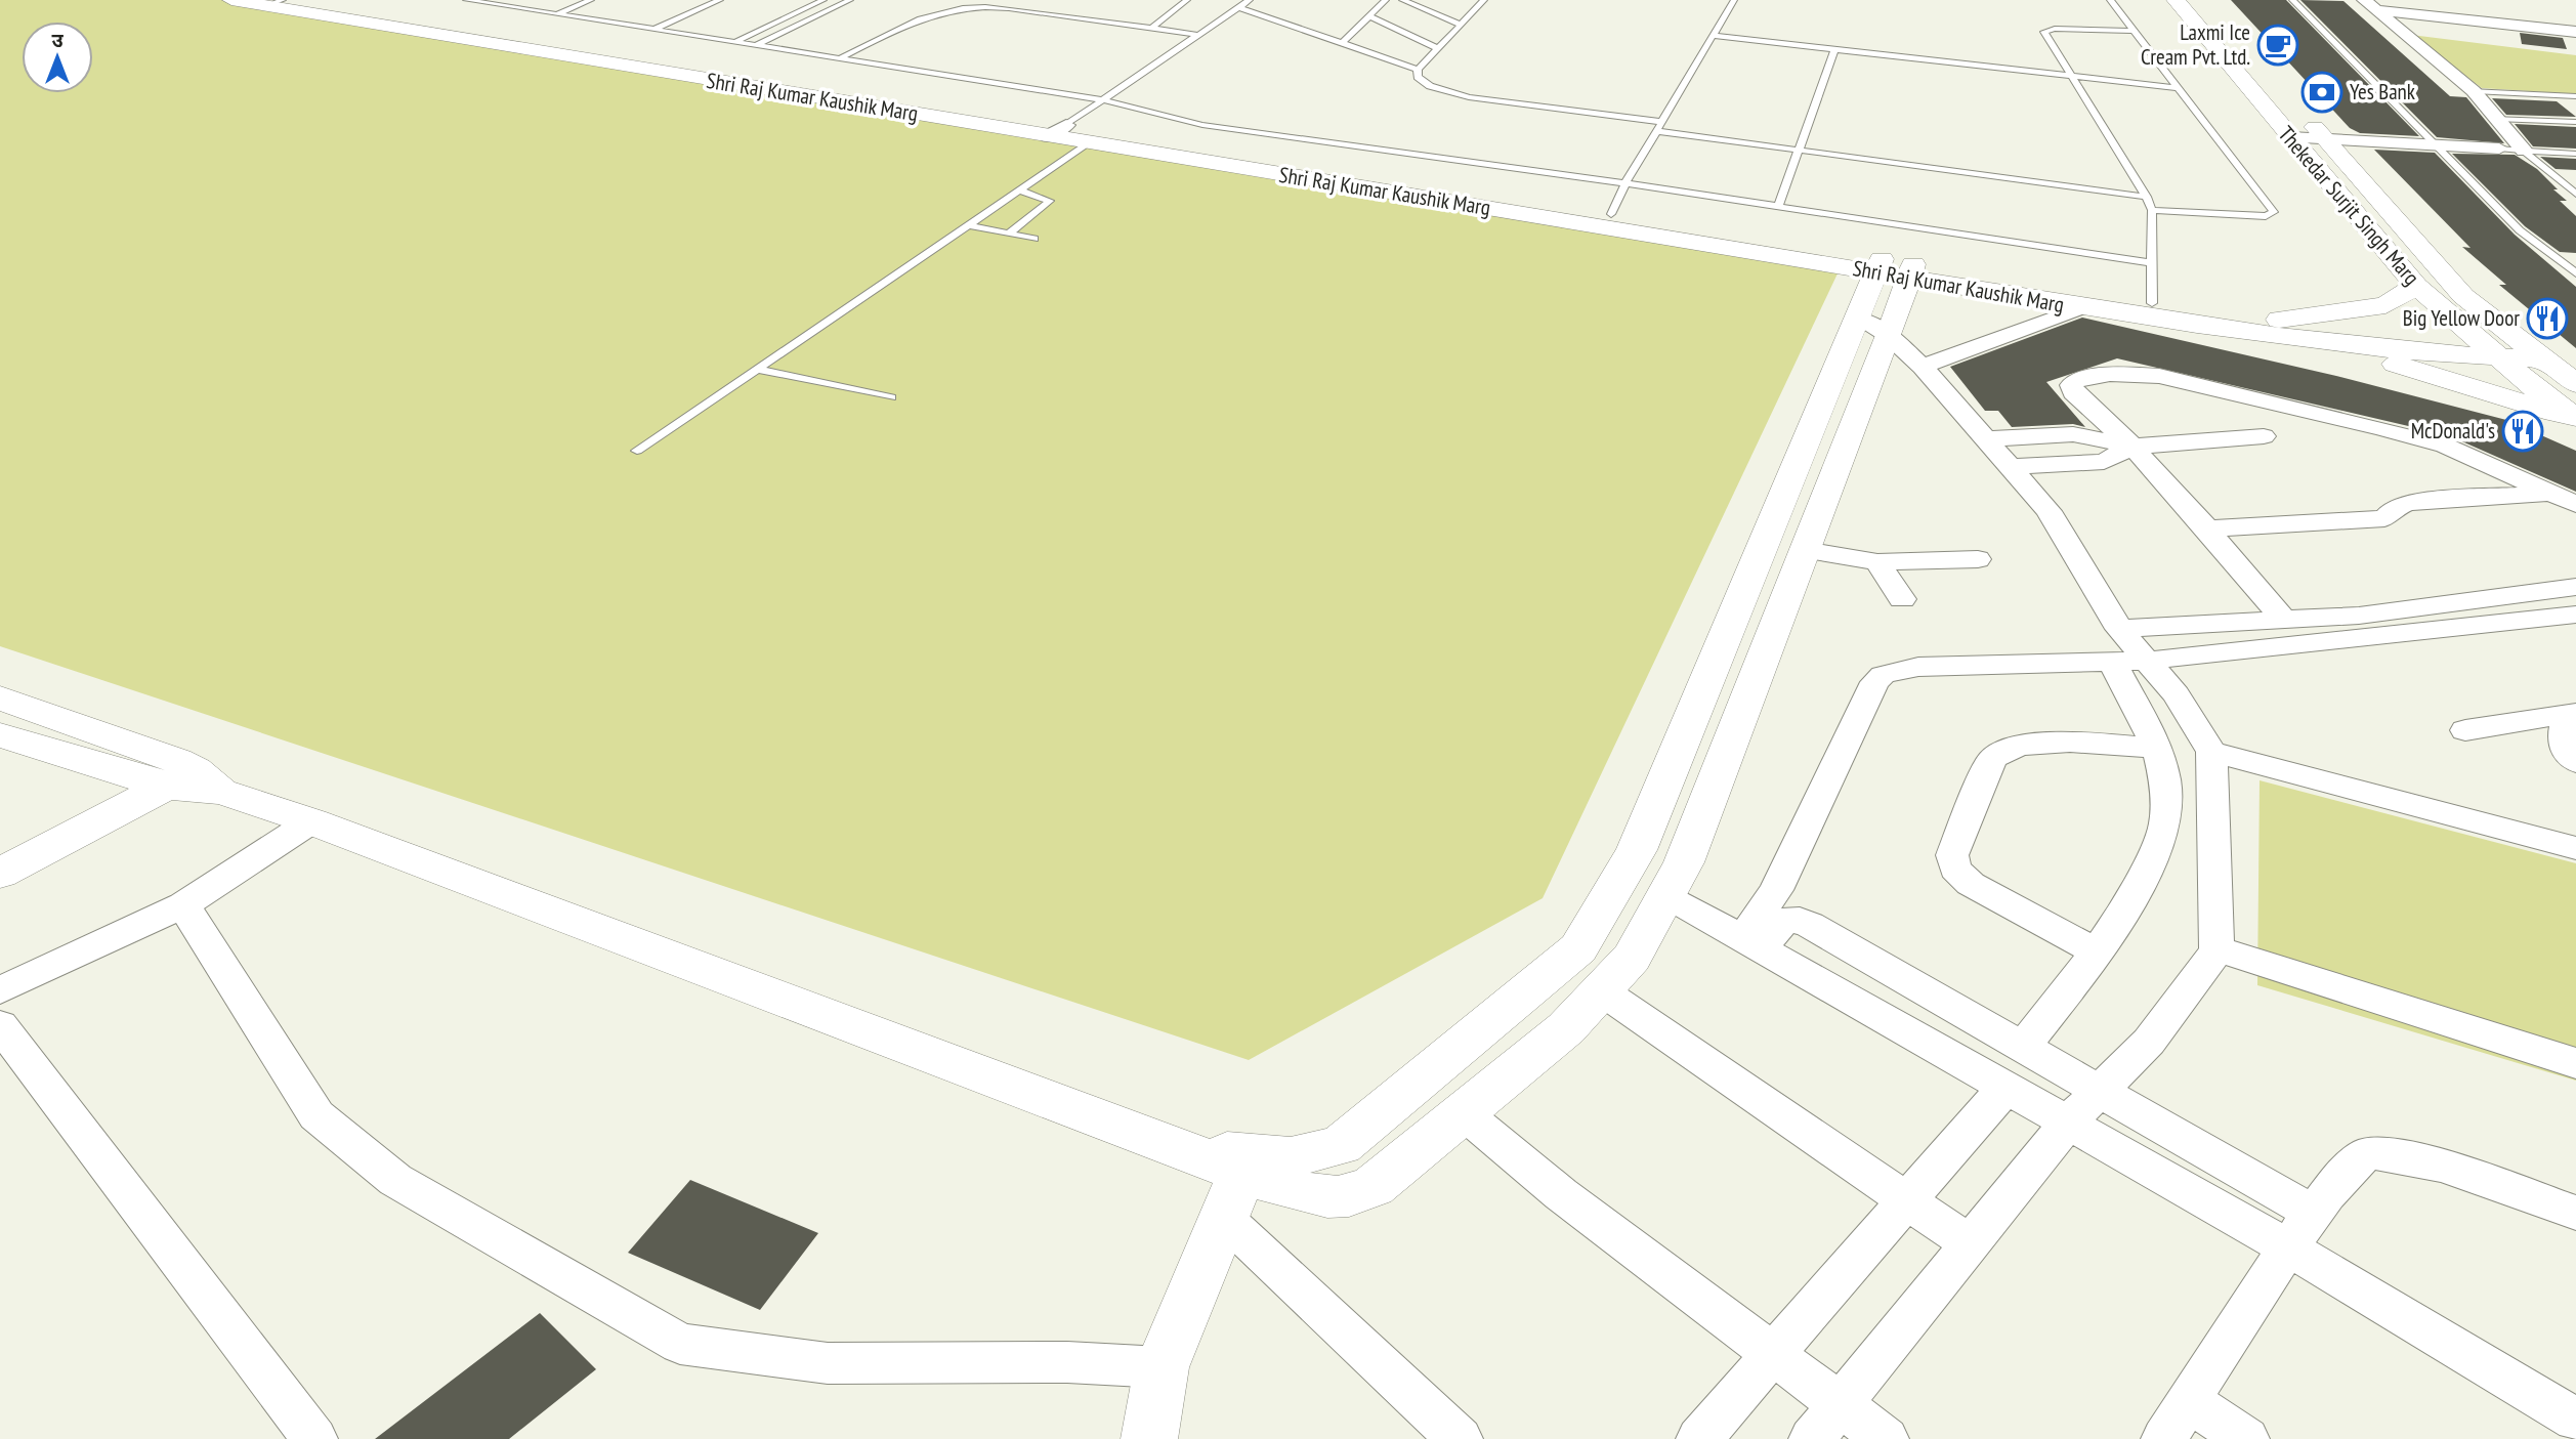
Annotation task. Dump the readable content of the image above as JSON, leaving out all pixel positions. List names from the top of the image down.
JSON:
{
  "streets": {
    "street": ["Shri Raj Kumar Kaushik Marg", "Thekedar Surjit Singh Marg"]
  },
  "crossings": [
    ["Shri Raj Kumar Kaushik Marg", "Thekedar Surjit Singh Marg"]
  ],
  "places": {
    "cafe": ["Laxmi Ice Cream Pvt. Ltd."],
    "bank": ["Yes Bank"],
    "restaurant": ["Big Yellow Door", "McDonald's"]
  },
  "north": "top"
}
